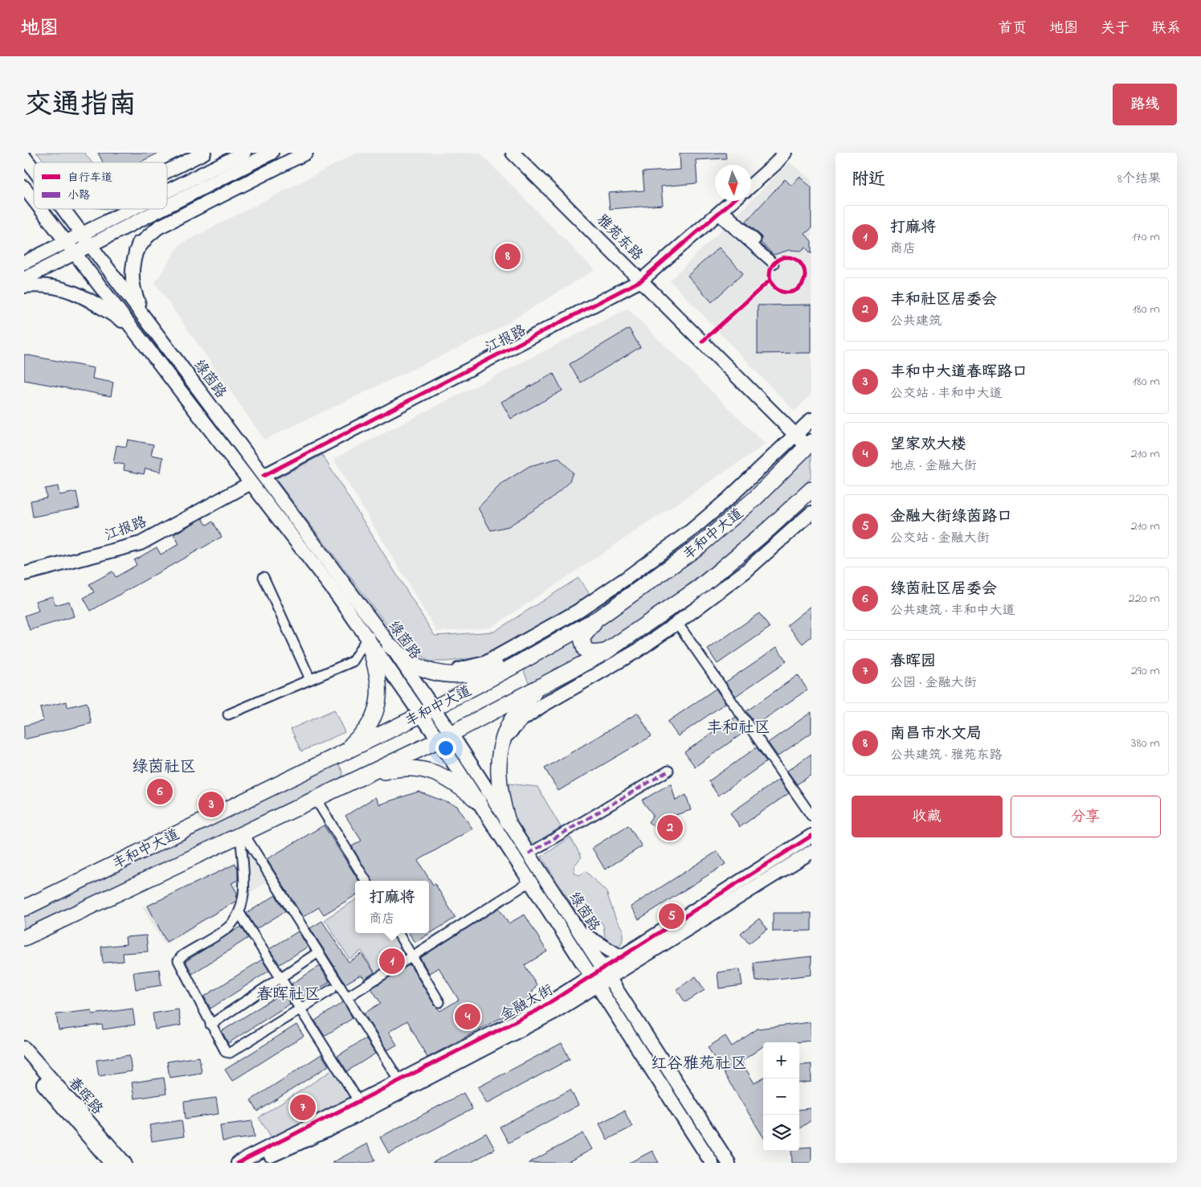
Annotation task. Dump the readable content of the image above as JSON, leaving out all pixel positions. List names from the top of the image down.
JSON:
{
  "streets": {
    "main road": [
      "雅苑东路",
      "江报路",
      "绿茵路",
      "丰和中大道",
      "金融大街",
      "春晖路"
    ]
  },
  "crossings": [
    ["雅苑东路", "江报路"],
    ["雅苑东路", "丰和中大道"],
    ["江报路", "绿茵路"],
    ["绿茵路", "丰和中大道"],
    ["绿茵路", "金融大街"]
  ],
  "districts": [
    "丰和社区",
    "绿茵社区",
    "春晖社区",
    "红谷雅苑社区"
  ],
  "legend": ["自行车道", "小路"],
  "north": "bottom",
  "page": {
    "header": "地图",
    "nav": [
      "首页",
      "地图",
      "关于",
      "联系"
    ],
    "title": "交通指南",
    "buttons": [
      "路线",
      ["收藏", "分享"]
    ],
    "heading": ["附近", "8个结果"],
    "list": [
      {
        "mark": "1",
        "name": "打麻将",
        "note": "商店",
        "value": "170 m"
      },
      {
        "mark": "2",
        "name": "丰和社区居委会",
        "note": "公共建筑",
        "value": "180 m"
      },
      {
        "mark": "3",
        "name": "丰和中大道春晖路口",
        "note": "公交站 · 丰和中大道",
        "value": "180 m"
      },
      {
        "mark": "4",
        "name": "望家欢大楼",
        "note": "地点 · 金融大街",
        "value": "210 m"
      },
      {
        "mark": "5",
        "name": "金融大街绿茵路口",
        "note": "公交站 · 金融大街",
        "value": "210 m"
      },
      {
        "mark": "6",
        "name": "绿茵社区居委会",
        "note": "公共建筑 · 丰和中大道",
        "value": "220 m"
      },
      {
        "mark": "7",
        "name": "春晖园",
        "note": "公园 · 金融大街",
        "value": "290 m"
      },
      {
        "mark": "8",
        "name": "南昌市水文局",
        "note": "公共建筑 · 雅苑东路",
        "value": "380 m"
      }
    ],
    "pins": [
      "8",
      "6",
      "3",
      "2",
      "5",
      "1",
      "4",
      "7"
    ],
    "popup": ["打麻将", "商店"],
    "map_buttons": ["+", "−"]
  }
}
